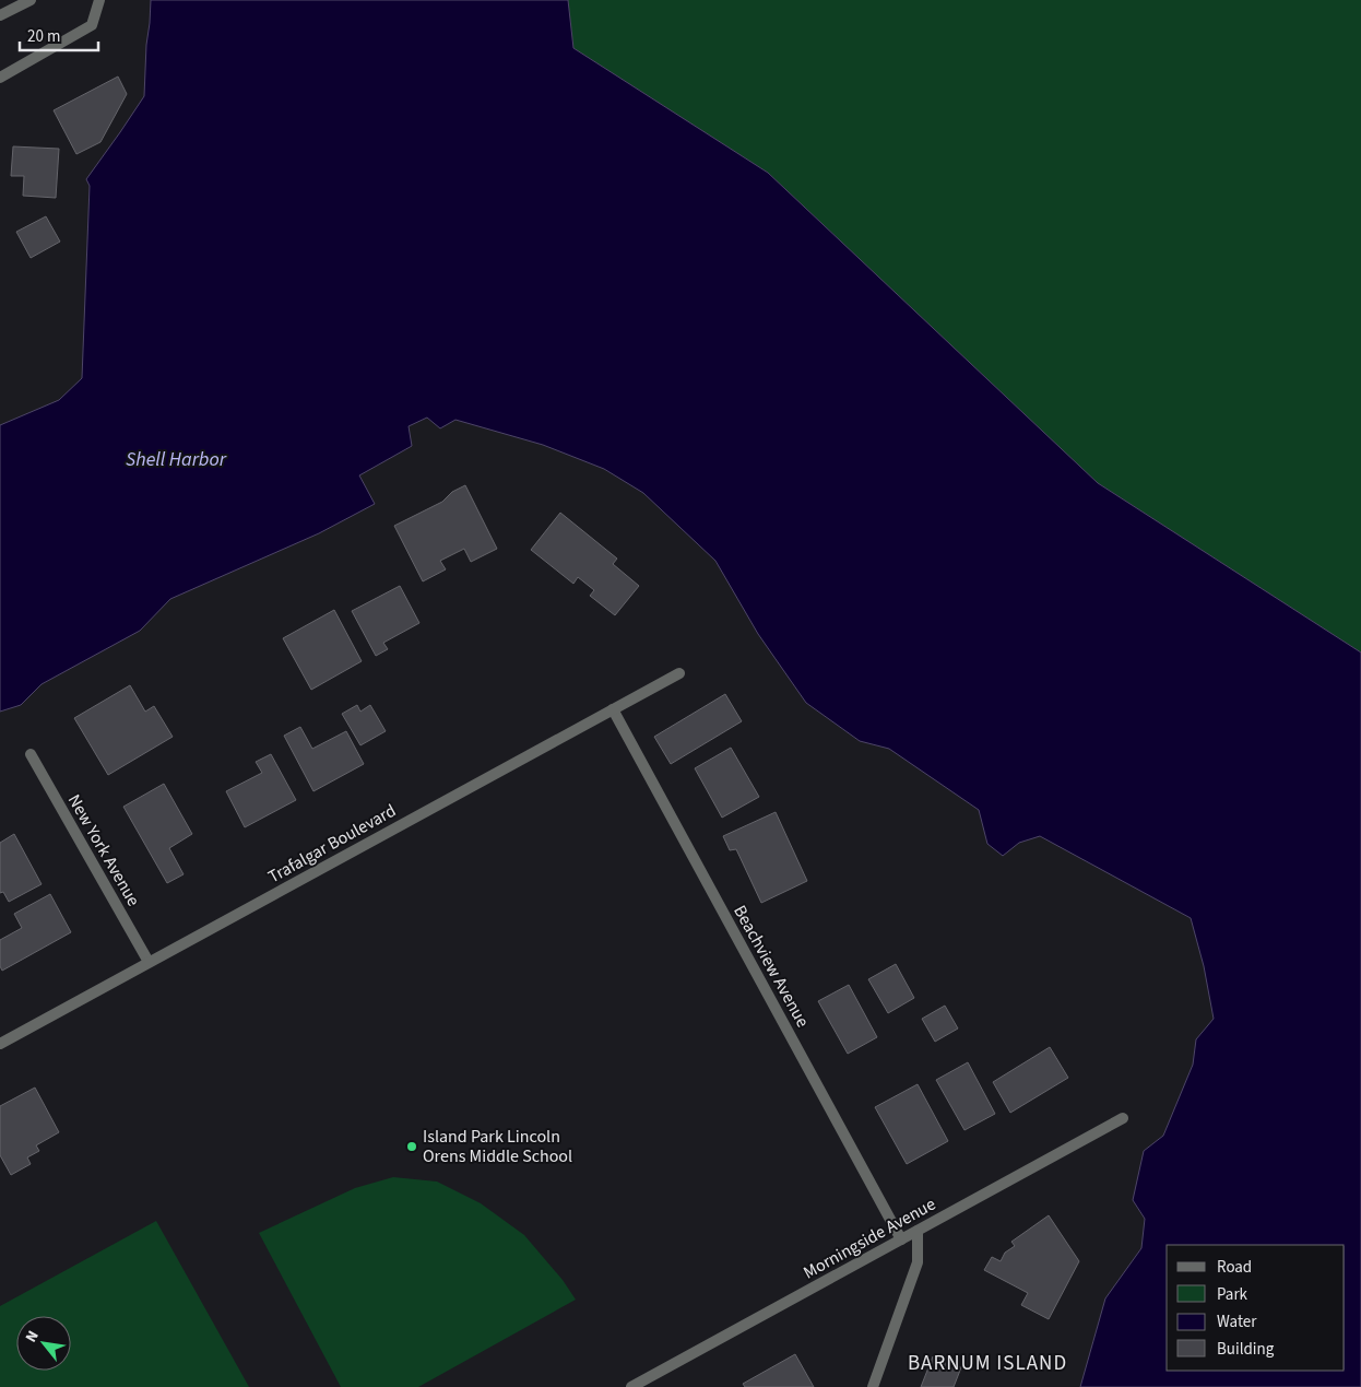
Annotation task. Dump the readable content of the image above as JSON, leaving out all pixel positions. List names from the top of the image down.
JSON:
{
  "streets": {
    "street": [
      "Trafalgar Boulevard",
      "New York Avenue",
      "Beachview Avenue",
      "Morningside Avenue"
    ]
  },
  "crossings": [
    ["Trafalgar Boulevard", "New York Avenue"],
    ["Trafalgar Boulevard", "Beachview Avenue"],
    ["Beachview Avenue", "Morningside Avenue"]
  ],
  "districts": ["BARNUM ISLAND"],
  "water": ["Shell Harbor"],
  "places": ["Island Park Lincoln Orens Middle School"],
  "legend": [
    "Road",
    "Park",
    "Water",
    "Building"
  ],
  "scale_bar": "20 m",
  "north": "top left"
}
